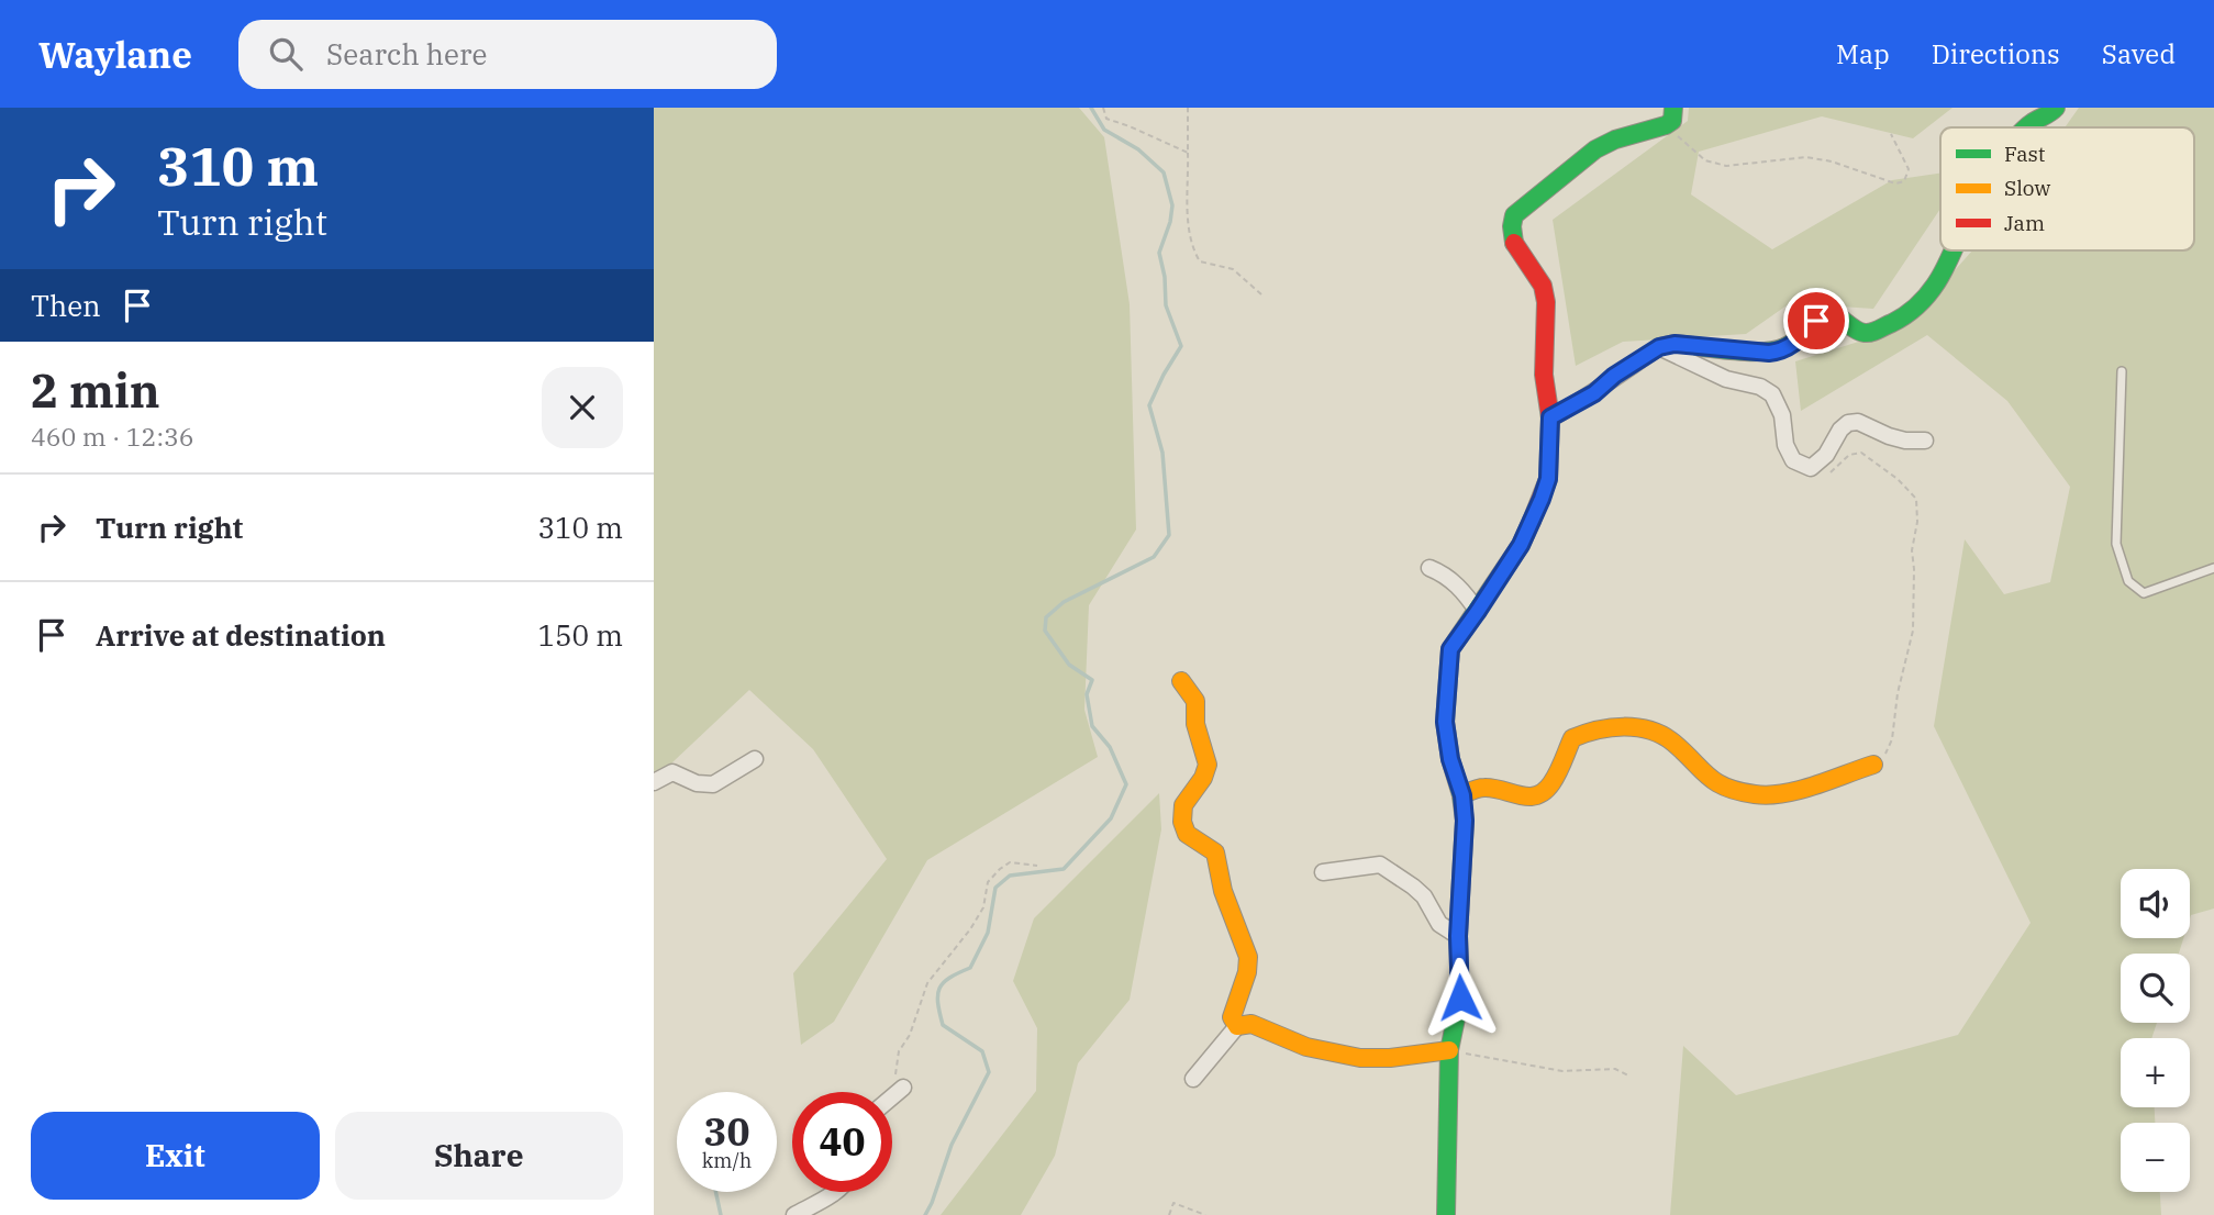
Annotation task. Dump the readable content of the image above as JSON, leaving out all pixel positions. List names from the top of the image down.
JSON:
{
  "legend": ["Fast", "Slow", "Jam"],
  "page": {
    "header": "Waylane",
    "search": "Search here",
    "nav": ["Map", "Directions", "Saved"],
    "turn": ["310 m", "Turn right"],
    "then": "Then",
    "heading": ["2 min", "460 m · 12:36"],
    "list": [
      {
        "name": "Turn right",
        "value": "310 m"
      },
      {
        "name": "Arrive at destination",
        "value": "150 m"
      }
    ],
    "map_buttons": ["+", "−"],
    "speed": "30 km/h",
    "limit": "40",
    "buttons": ["Exit", "Share"]
  }
}
